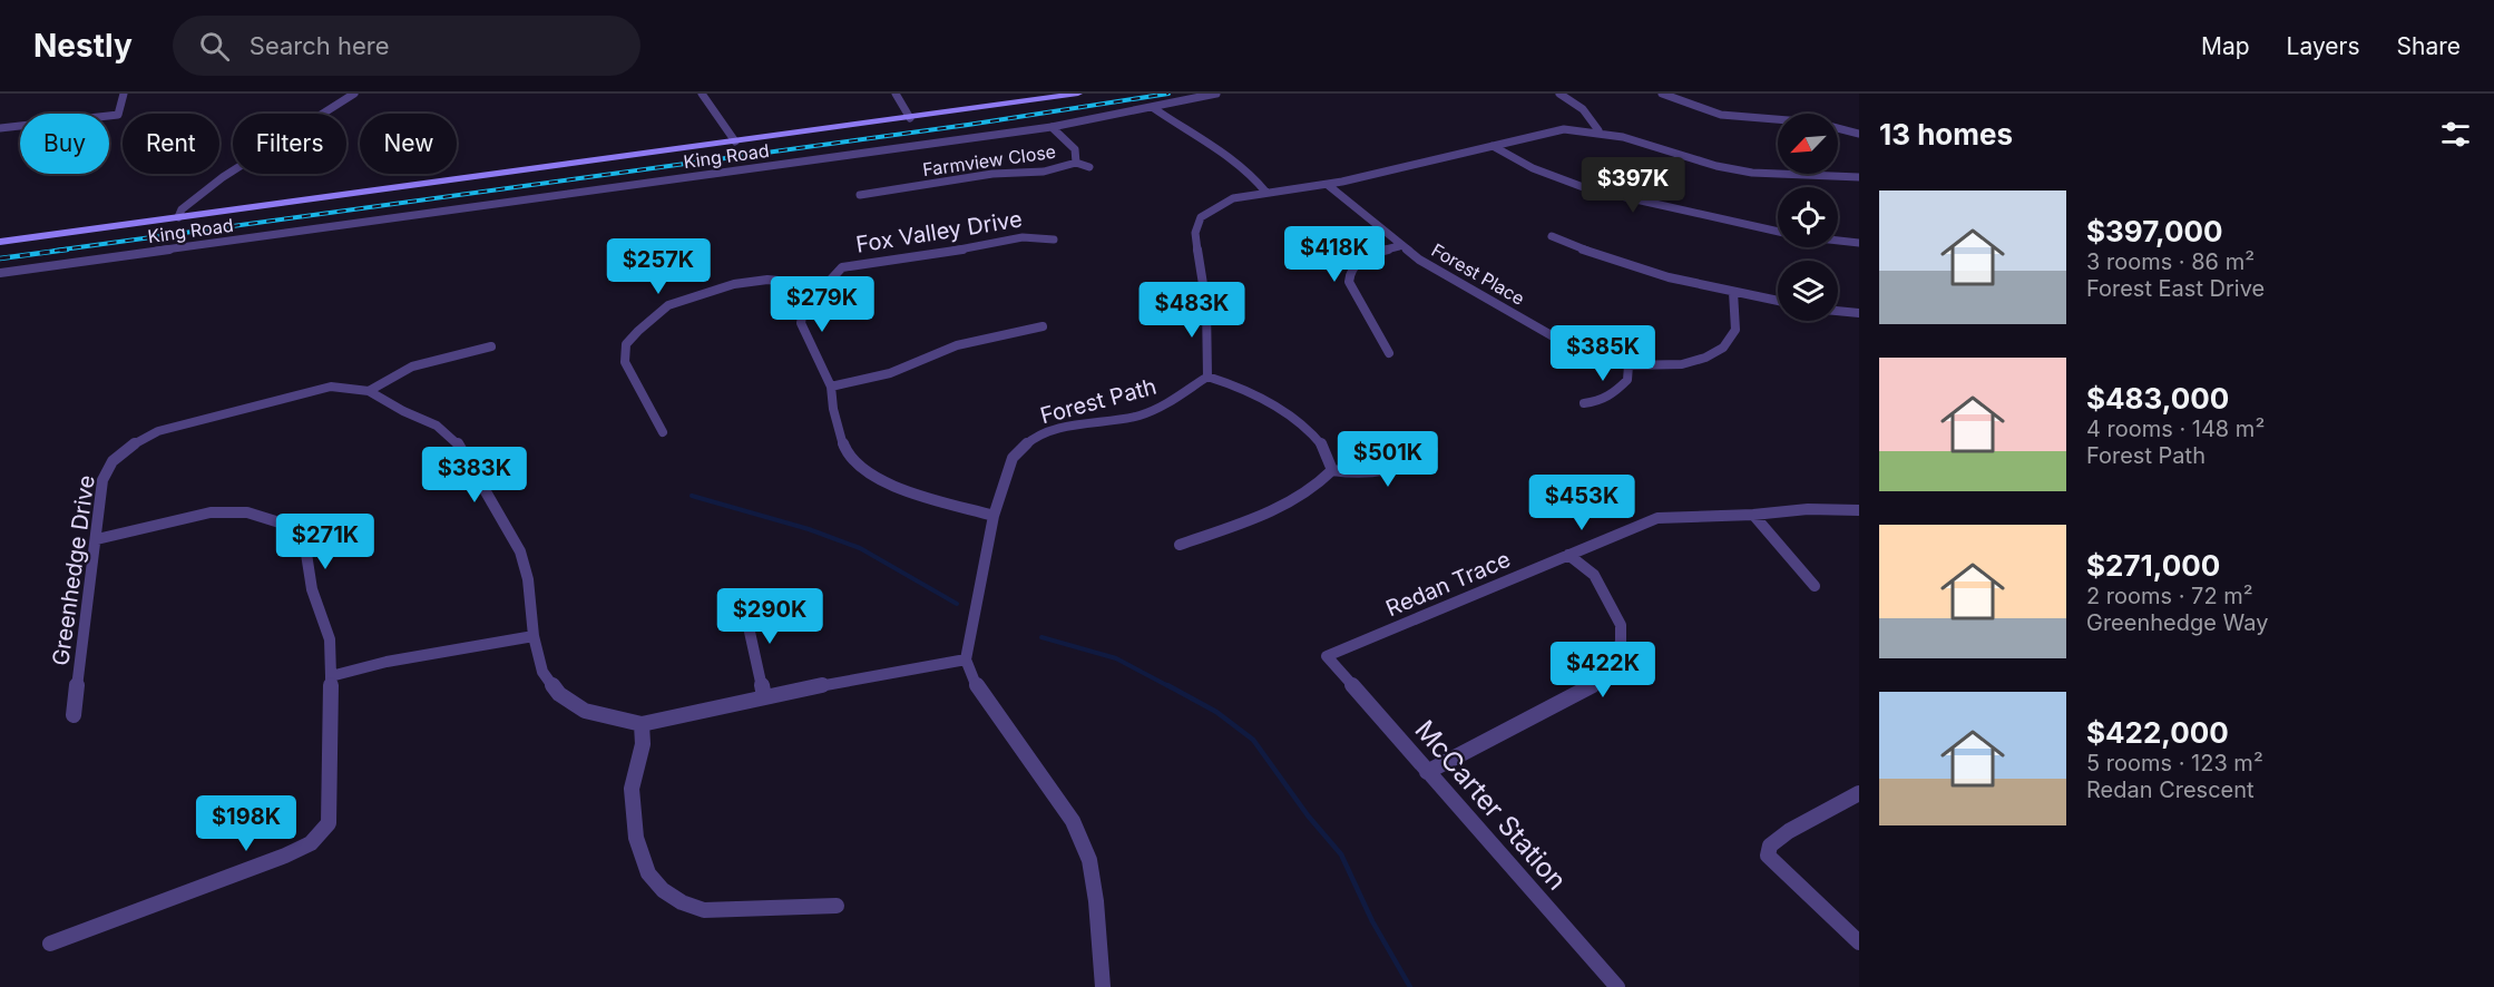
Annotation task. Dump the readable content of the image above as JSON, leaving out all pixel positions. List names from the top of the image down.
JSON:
{
  "streets": {
    "street": [
      "King Road",
      "Farmview Close",
      "Fox Valley Drive",
      "Forest Place",
      "Forest Path",
      "Greenhedge Drive",
      "Redan Trace",
      "McCarter Station"
    ]
  },
  "crossings": [
    ["King Road", "Farmview Close"],
    ["Fox Valley Drive", "Forest Path"],
    ["Forest Path", "Greenhedge Drive"],
    ["Redan Trace", "McCarter Station"]
  ],
  "north": "bottom left",
  "page": {
    "header": "Nestly",
    "search": "Search here",
    "nav": ["Map", "Layers", "Share"],
    "heading": "13 homes",
    "chip": [
      "Buy",
      "Rent",
      "Filters",
      "New"
    ],
    "price": [
      "$397K",
      "$418K",
      "$257K",
      "$279K",
      "$483K",
      "$385K",
      "$501K",
      "$383K",
      "$453K",
      "$271K",
      "$290K",
      "$422K",
      "$198K"
    ],
    "list": [
      {
        "name": "$397,000",
        "note": "3 rooms · 86 m² · Forest East Drive"
      },
      {
        "name": "$483,000",
        "note": "4 rooms · 148 m² · Forest Path"
      },
      {
        "name": "$271,000",
        "note": "2 rooms · 72 m² · Greenhedge Way"
      },
      {
        "name": "$422,000",
        "note": "5 rooms · 123 m² · Redan Crescent"
      }
    ]
  }
}
